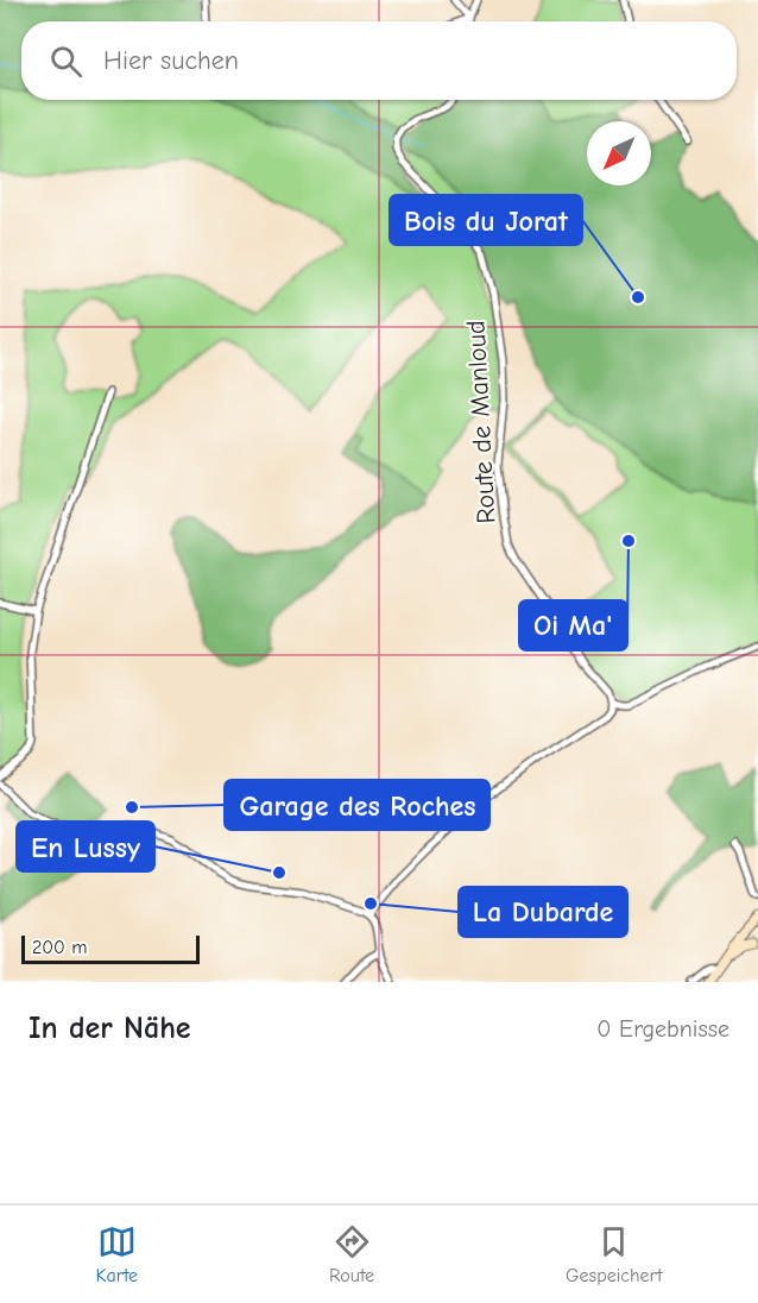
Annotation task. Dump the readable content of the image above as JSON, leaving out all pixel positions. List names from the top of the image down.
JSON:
{
  "streets": {
    "street": ["Route de Manloud"]
  },
  "places": [
    "Bois du Jorat",
    "Oi Ma'",
    "Garage des Roches",
    "En Lussy",
    "La Dubarde"
  ],
  "scale_bar": "200 m",
  "north": "bottom left",
  "page": {
    "search": "Hier suchen",
    "scale": "200 m",
    "heading": ["In der Nähe", "0 Ergebnisse"],
    "nav": ["Karte", "Route", "Gespeichert"]
  }
}
